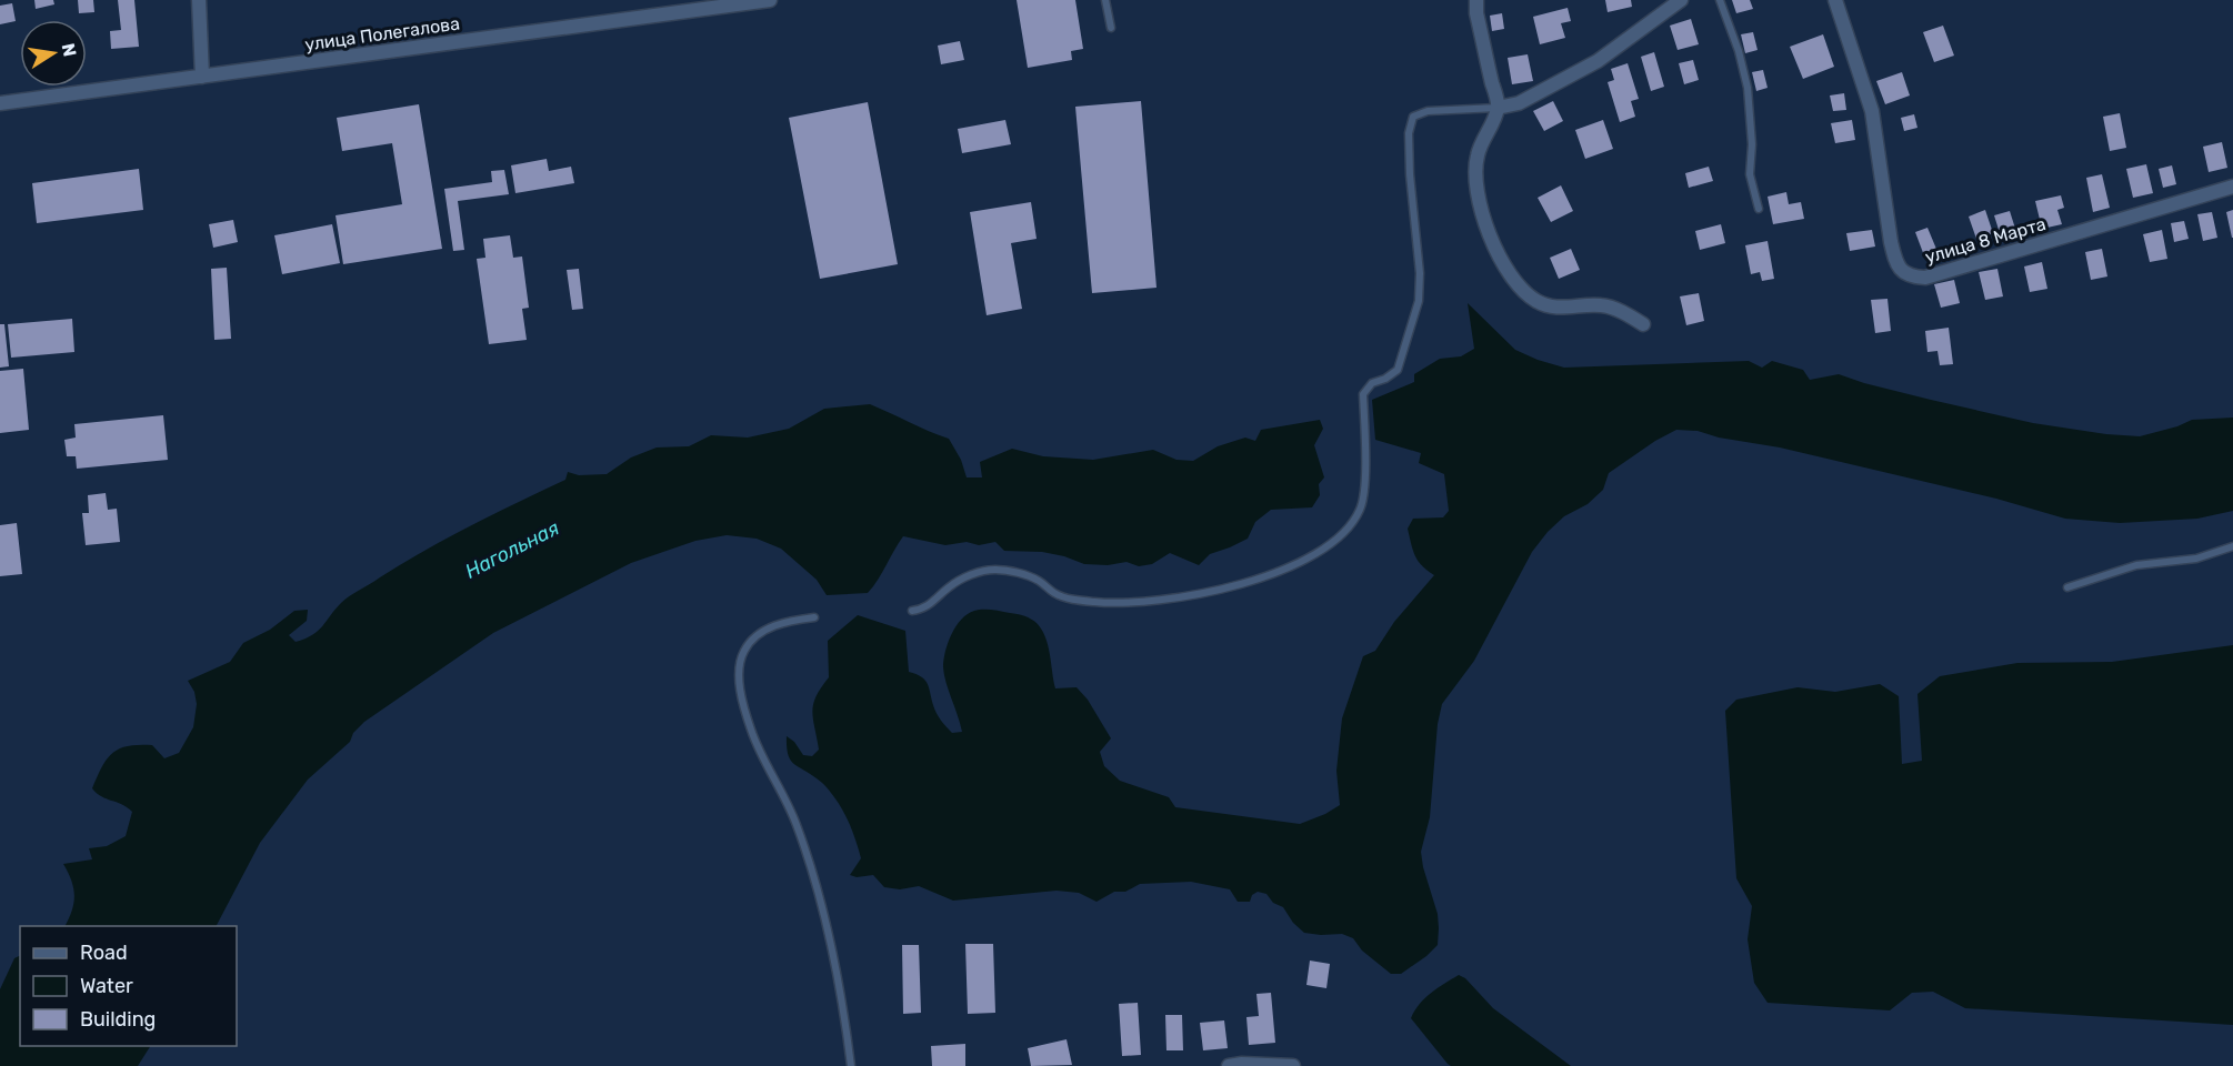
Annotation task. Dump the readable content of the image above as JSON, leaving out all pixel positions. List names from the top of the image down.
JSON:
{
  "streets": {
    "street": ["улица Полегалова", "улица 8 Марта"]
  },
  "water": ["Нагольная"],
  "legend": ["Road", "Water", "Building"],
  "north": "right"
}
